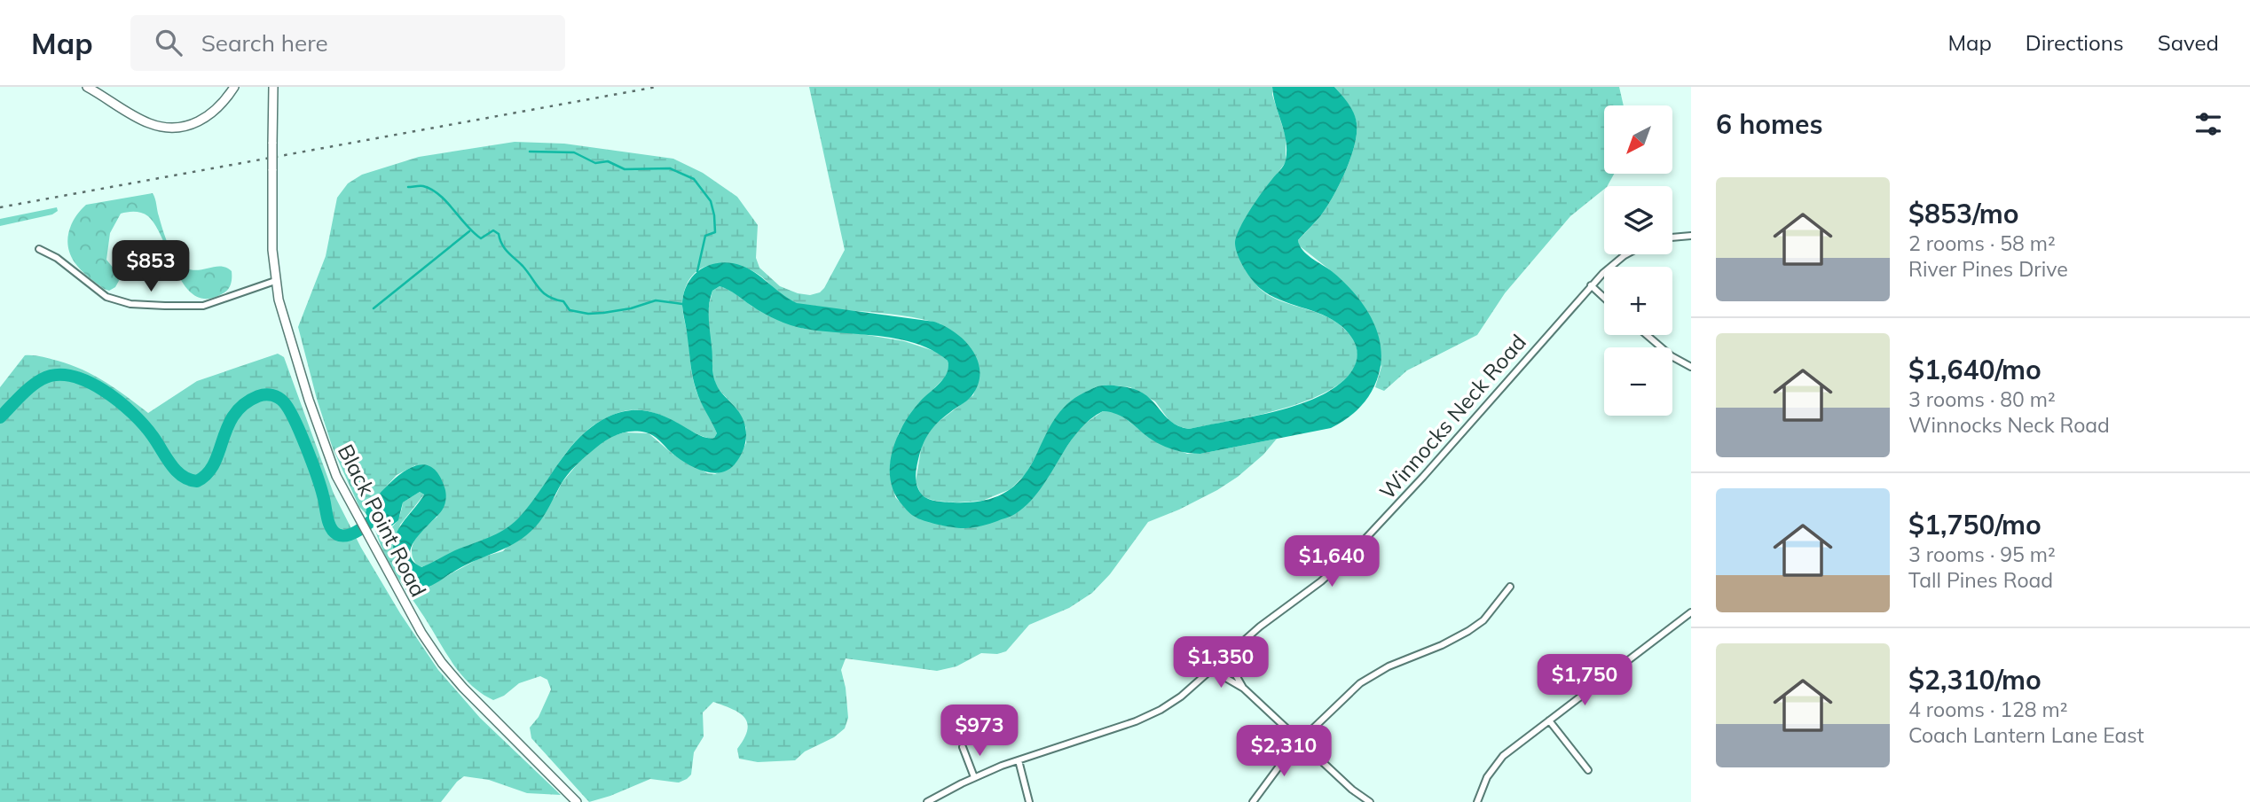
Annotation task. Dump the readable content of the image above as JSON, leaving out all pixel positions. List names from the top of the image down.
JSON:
{
  "streets": {
    "main road": ["Black Point Road"],
    "street": ["Winnocks Neck Road"]
  },
  "north": "bottom left",
  "page": {
    "header": "Map",
    "search": "Search here",
    "nav": ["Map", "Directions", "Saved"],
    "heading": "6 homes",
    "map_buttons": ["+", "−"],
    "list": [
      {
        "name": "$853/mo",
        "note": "2 rooms · 58 m² · River Pines Drive"
      },
      {
        "name": "$1,640/mo",
        "note": "3 rooms · 80 m² · Winnocks Neck Road"
      },
      {
        "name": "$1,750/mo",
        "note": "3 rooms · 95 m² · Tall Pines Road"
      },
      {
        "name": "$2,310/mo",
        "note": "4 rooms · 128 m² · Coach Lantern Lane East"
      }
    ],
    "price": [
      "$853",
      "$1,640",
      "$1,350",
      "$1,750",
      "$973",
      "$2,310"
    ]
  }
}
